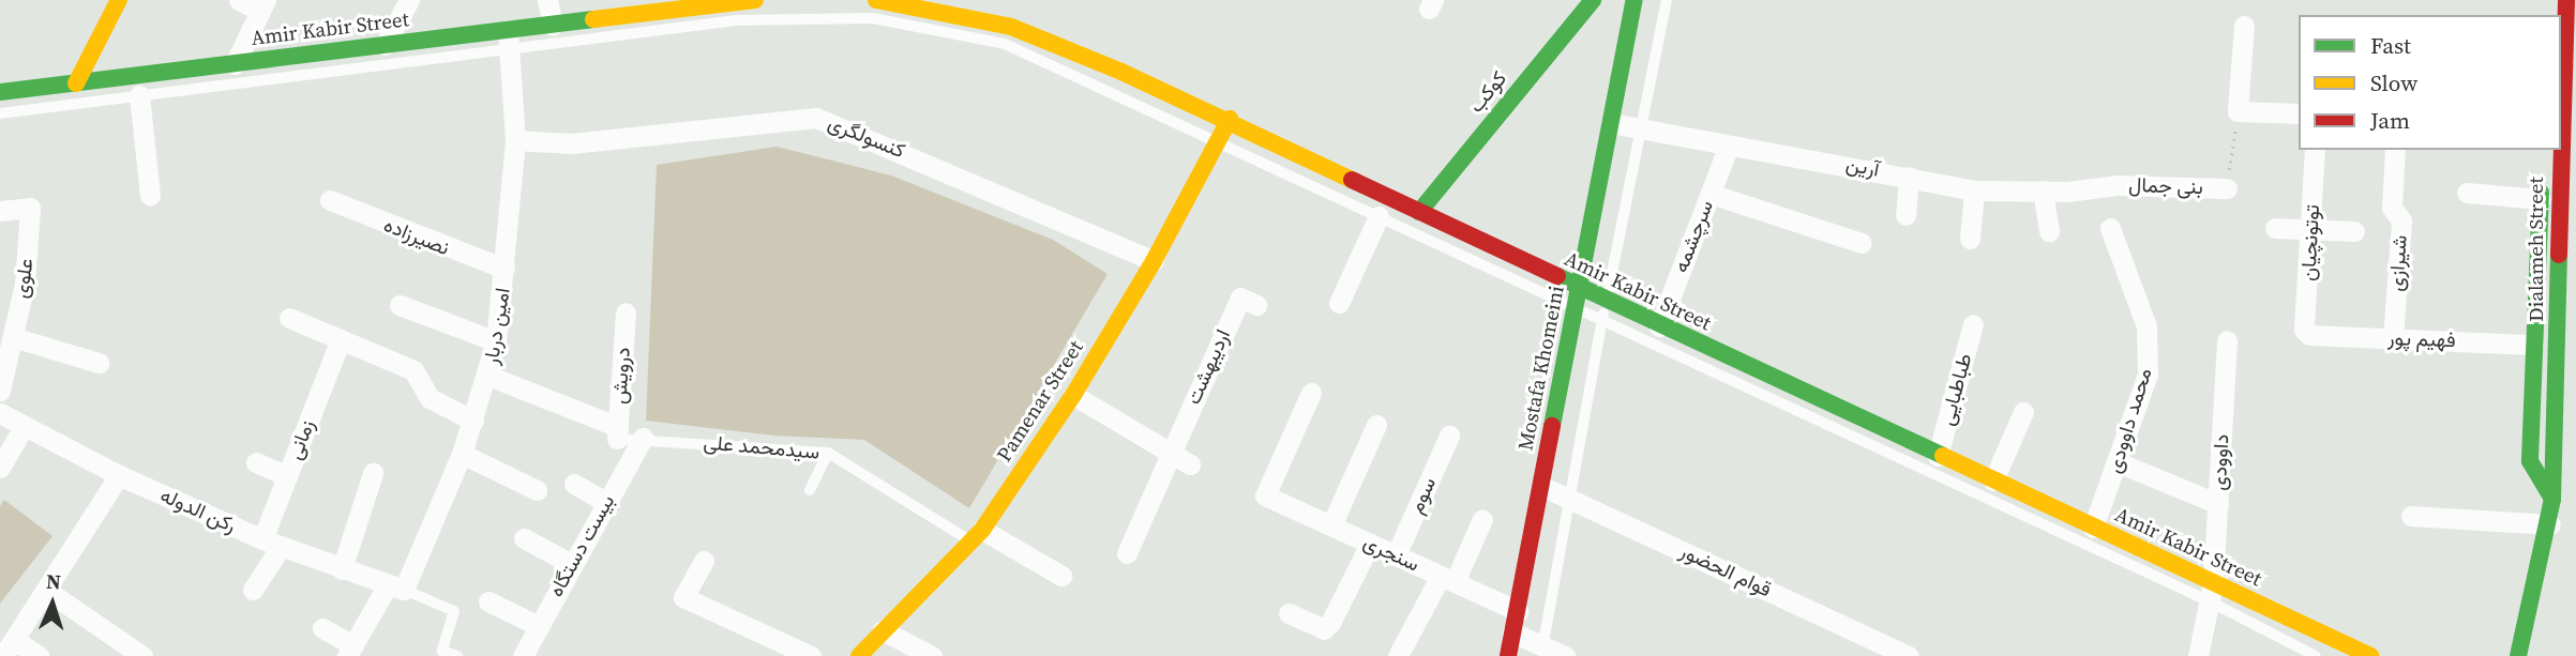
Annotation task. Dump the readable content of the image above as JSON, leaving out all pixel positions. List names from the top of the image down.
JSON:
{
  "streets": {
    "main road": [
      "Amir Kabir Street",
      "کوکب",
      "Dialameh Street",
      "Mostafa Khomeini",
      "Pamenar Street"
    ],
    "street": [
      "کنسولگری",
      "آرین",
      "بنی جمال",
      "نصیرزاده",
      "سرچشمه",
      "توتونچیان",
      "شیرازی",
      "علوی",
      "امین دربار",
      "فهیم پور",
      "اردیبهشت",
      "درویش",
      "طباطبایی",
      "محمد داوودی",
      "زمانی",
      "سیدمحمد علی",
      "داوودی",
      "سوم",
      "رکن الدوله",
      "بیست دستگاه",
      "سنجری",
      "قوام الحضور"
    ]
  },
  "crossings": [
    ["Amir Kabir Street", "کوکب"],
    ["Amir Kabir Street", "سرچشمه"],
    ["Amir Kabir Street", "امین دربار"],
    ["Amir Kabir Street", "Mostafa Khomeini"],
    ["Amir Kabir Street", "طباطبایی"],
    ["Amir Kabir Street", "Pamenar Street"],
    ["Amir Kabir Street", "محمد داوودی"],
    ["Amir Kabir Street", "داوودی"],
    ["کنسولگری", "امین دربار"],
    ["کنسولگری", "Pamenar Street"],
    ["آرین", "بنی جمال"],
    ["آرین", "سرچشمه"],
    ["آرین", "Mostafa Khomeini"],
    ["نصیرزاده", "امین دربار"],
    ["توتونچیان", "فهیم پور"],
    ["Dialameh Street", "فهیم پور"],
    ["شیرازی", "فهیم پور"],
    ["امین دربار", "سیدمحمد علی"],
    ["امین دربار", "رکن الدوله"],
    ["Mostafa Khomeini", "سنجری"],
    ["Mostafa Khomeini", "قوام الحضور"],
    ["درویش", "سیدمحمد علی"],
    ["Pamenar Street", "سیدمحمد علی"],
    ["زمانی", "رکن الدوله"],
    ["سیدمحمد علی", "بیست دستگاه"],
    ["سوم", "سنجری"]
  ],
  "legend": ["Fast", "Slow", "Jam"],
  "north": "top"
}
